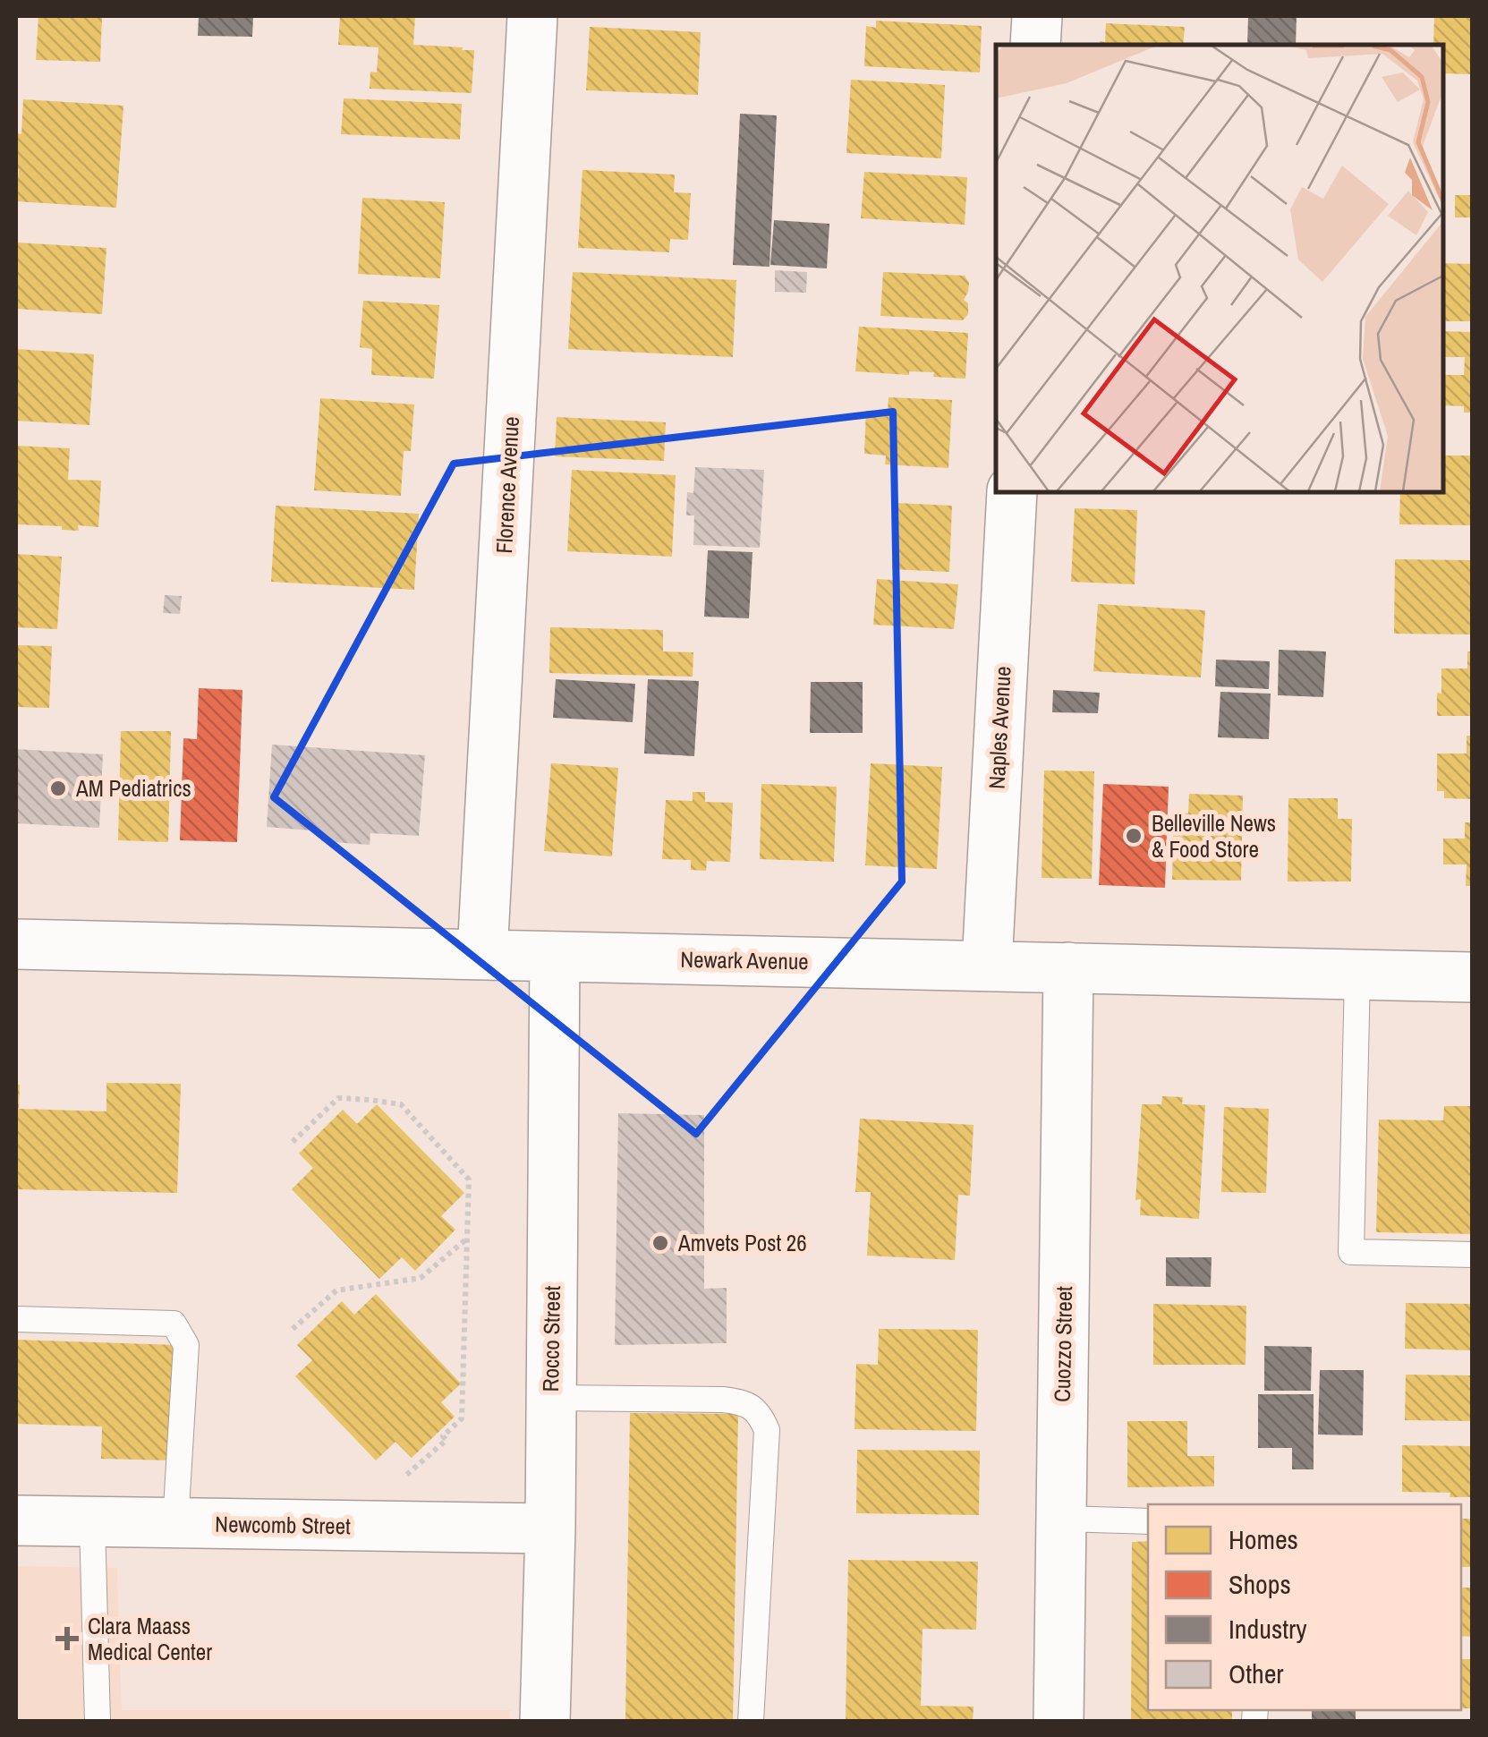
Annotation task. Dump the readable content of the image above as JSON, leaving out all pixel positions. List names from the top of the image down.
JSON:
{
  "streets": {
    "street": [
      "Florence Avenue",
      "Naples Avenue",
      "Newark Avenue",
      "Rocco Street",
      "Cuozzo Street",
      "Newcomb Street"
    ]
  },
  "crossings": [
    ["Florence Avenue", "Newark Avenue"],
    ["Naples Avenue", "Newark Avenue"],
    ["Newark Avenue", "Rocco Street"],
    ["Newark Avenue", "Cuozzo Street"],
    ["Rocco Street", "Newcomb Street"]
  ],
  "places": {
    "other": ["AM Pediatrics", "Belleville News & Food Store", "Amvets Post 26"],
    "health": ["Clara Maass Medical Center"]
  },
  "legend": [
    "Homes",
    "Shops",
    "Industry",
    "Other"
  ]
}
